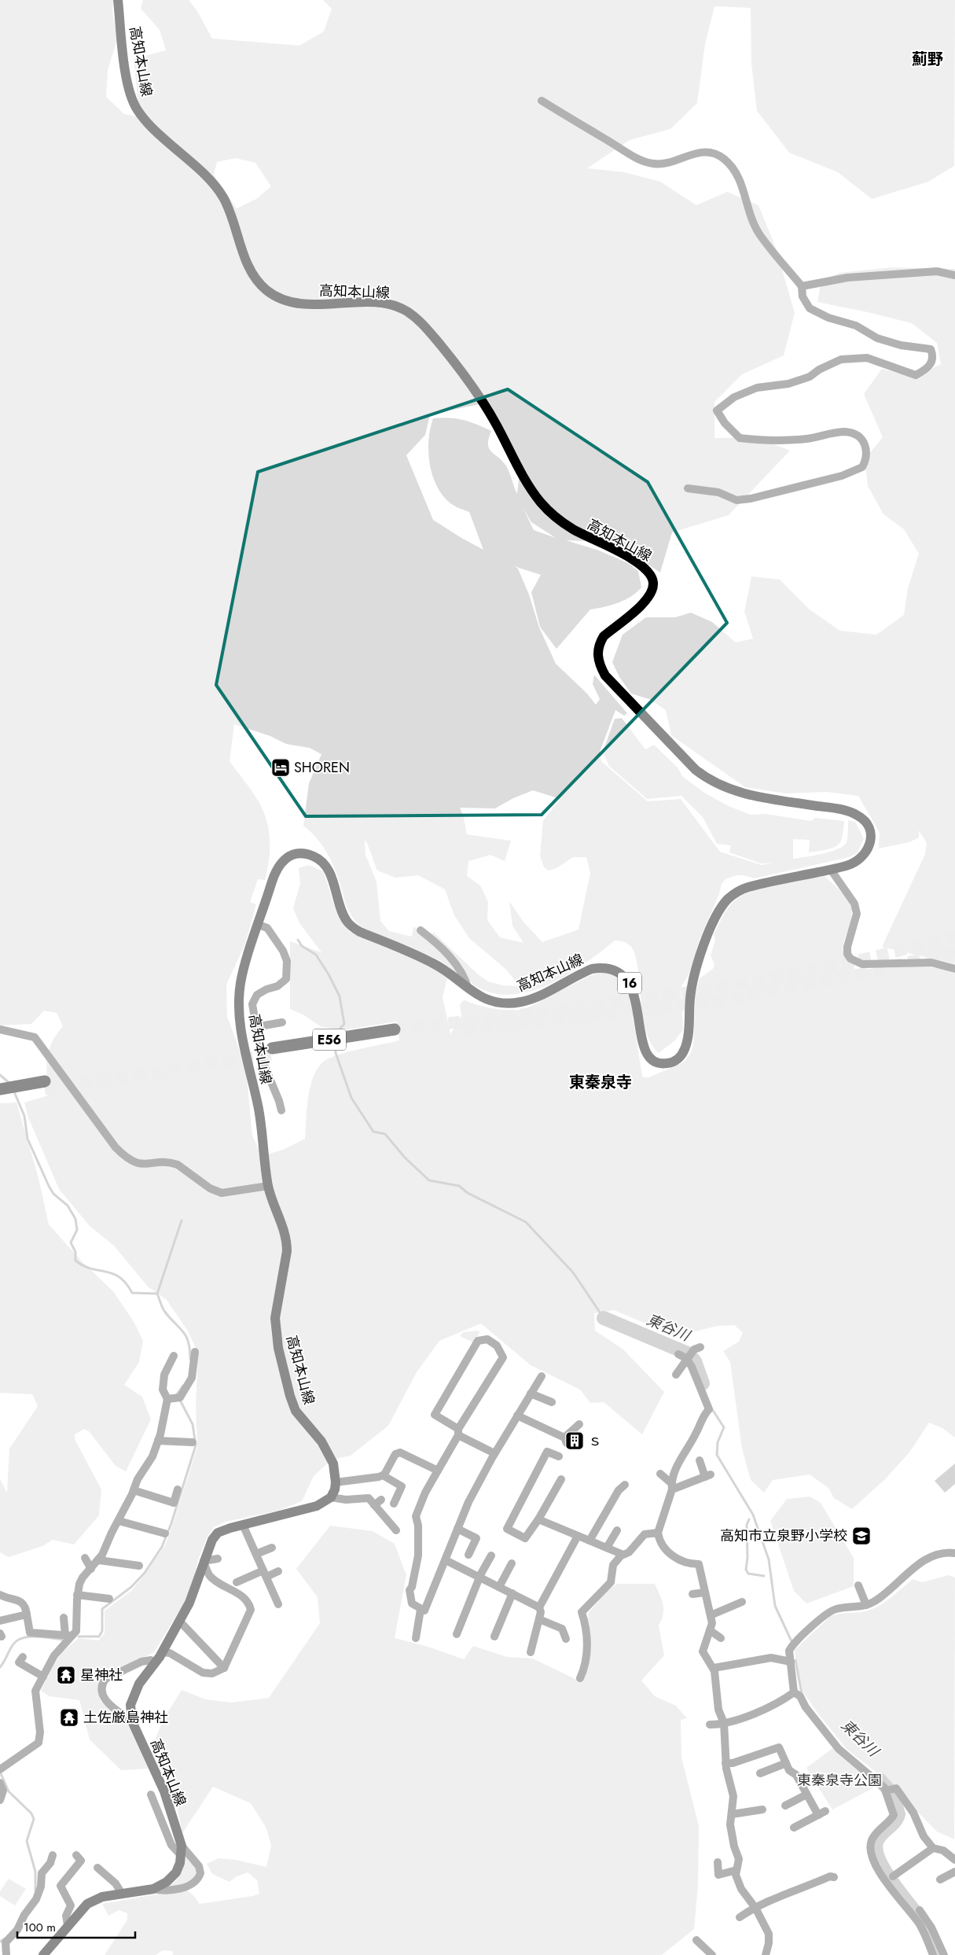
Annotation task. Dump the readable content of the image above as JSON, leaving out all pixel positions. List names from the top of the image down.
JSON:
{
  "streets": {
    "highway": ["E56"],
    "main road": ["高知本山線", "16"]
  },
  "districts": ["薊野", "東秦泉寺"],
  "water": ["東谷川"],
  "parks": ["東秦泉寺公園"],
  "places": {
    "hotel": ["SHOREN"],
    "building": ["ｓ"],
    "school or university": ["高知市立泉野小学校"],
    "temple": ["星神社", "土佐厳島神社"]
  },
  "scale_bar": "100 m"
}
